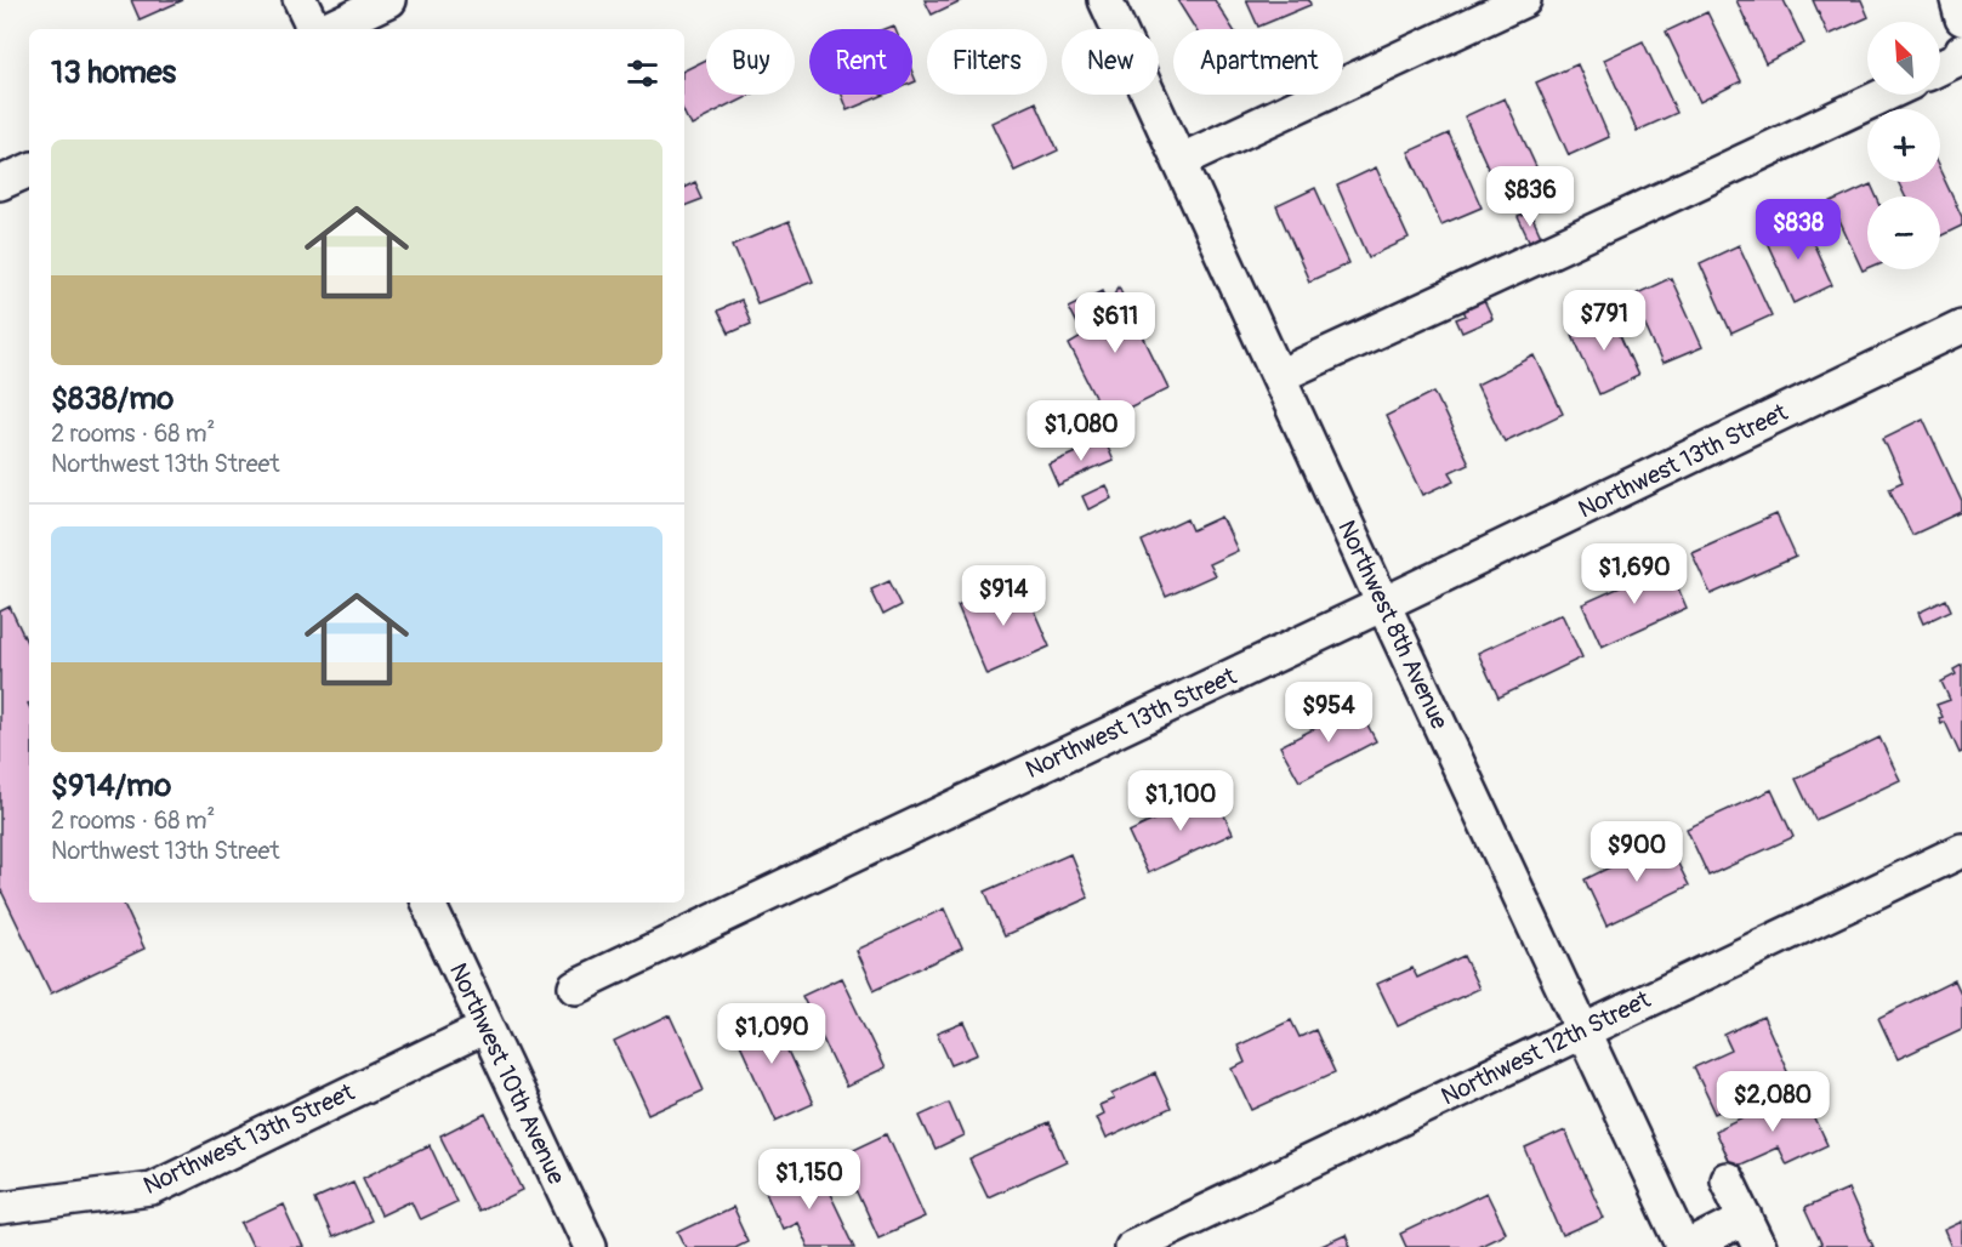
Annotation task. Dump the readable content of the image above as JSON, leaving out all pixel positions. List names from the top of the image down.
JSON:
{
  "streets": {
    "street": [
      "Northwest 13th Street",
      "Northwest 8th Avenue",
      "Northwest 12th Street",
      "Northwest 10th Avenue"
    ]
  },
  "crossings": [
    ["Northwest 13th Street", "Northwest 8th Avenue"],
    ["Northwest 13th Street", "Northwest 10th Avenue"],
    ["Northwest 8th Avenue", "Northwest 12th Street"]
  ],
  "north": "top left",
  "page": {
    "map_buttons": ["+", "−"],
    "chip": [
      "Buy",
      "Rent",
      "Filters",
      "New",
      "Apartment"
    ],
    "heading": "13 homes",
    "list": [
      {
        "name": "$838/mo",
        "note": "2 rooms · 68 m² · Northwest 13th Street"
      },
      {
        "name": "$914/mo",
        "note": "2 rooms · 68 m² · Northwest 13th Street"
      }
    ],
    "price": [
      "$836",
      "$838",
      "$791",
      "$611",
      "$1,080",
      "$1,690",
      "$914",
      "$954",
      "$1,100",
      "$900",
      "$1,090",
      "$2,080",
      "$1,150"
    ]
  }
}
